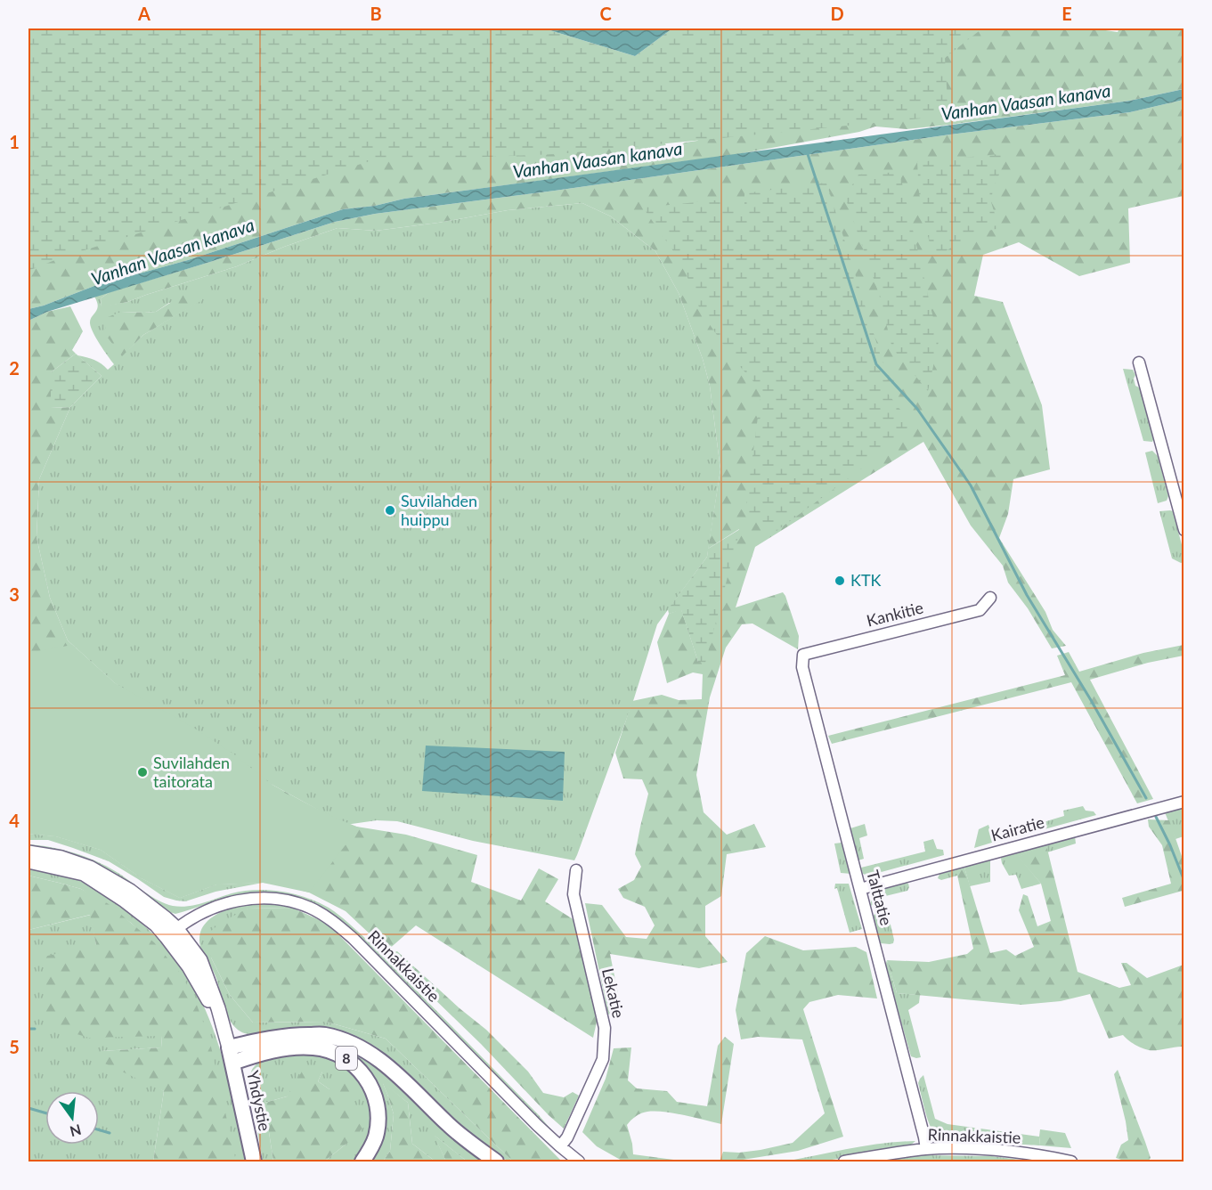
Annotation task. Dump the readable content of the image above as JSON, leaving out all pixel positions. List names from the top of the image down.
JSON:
{
  "streets": {
    "highway": ["8", "Yhdystie"],
    "street": [
      "Kankitie",
      "Kairatie",
      "Talttatie",
      "Rinnakkaistie",
      "Lekatie"
    ]
  },
  "crossings": [
    ["Kankitie", "Talttatie"],
    ["Kairatie", "Talttatie"],
    ["Talttatie", "Rinnakkaistie"],
    ["Rinnakkaistie", "Lekatie"],
    ["8", "Yhdystie"]
  ],
  "water": ["Vanhan Vaasan kanava"],
  "places": ["Suvilahden huippu", "KTK", "Suvilahden taitorata"],
  "north": "bottom",
  "grid": {
    "columns": [
      "A",
      "B",
      "C",
      "D",
      "E"
    ],
    "rows": [
      "1",
      "2",
      "3",
      "4",
      "5"
    ]
  }
}
